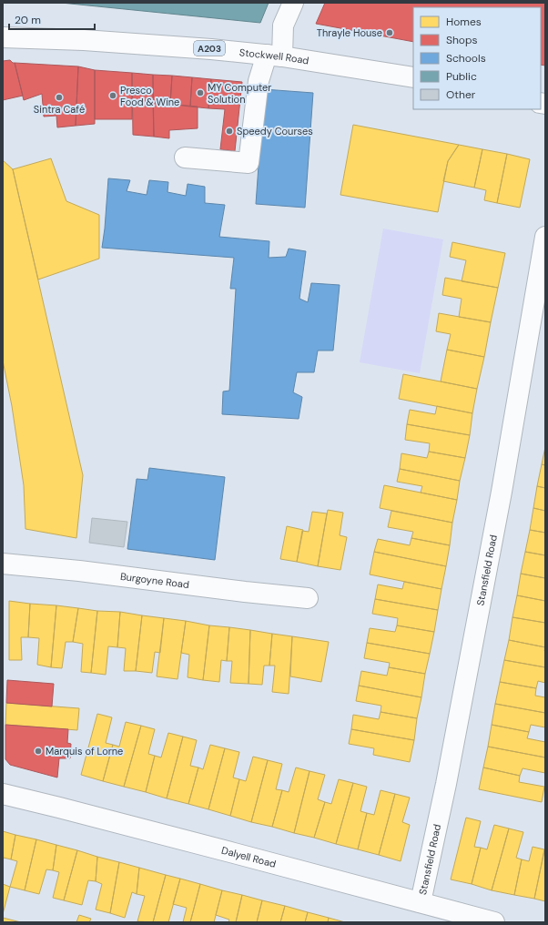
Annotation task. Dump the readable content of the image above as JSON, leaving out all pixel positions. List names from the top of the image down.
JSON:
{
  "streets": {
    "main road": [
      "A203",
      "Stockwell Road",
      "Stansfield Road",
      "Burgoyne Road",
      "Dalyell Road"
    ]
  },
  "crossings": [
    ["Stansfield Road", "Dalyell Road"]
  ],
  "places": [
    "Thrayle House",
    "MY Computer Solution",
    "Presco Food & Wine",
    "Sintra Café",
    "Speedy Courses",
    "Marquis of Lorne"
  ],
  "legend": [
    "Homes",
    "Shops",
    "Schools",
    "Public",
    "Other"
  ],
  "scale_bar": "20 m"
}
